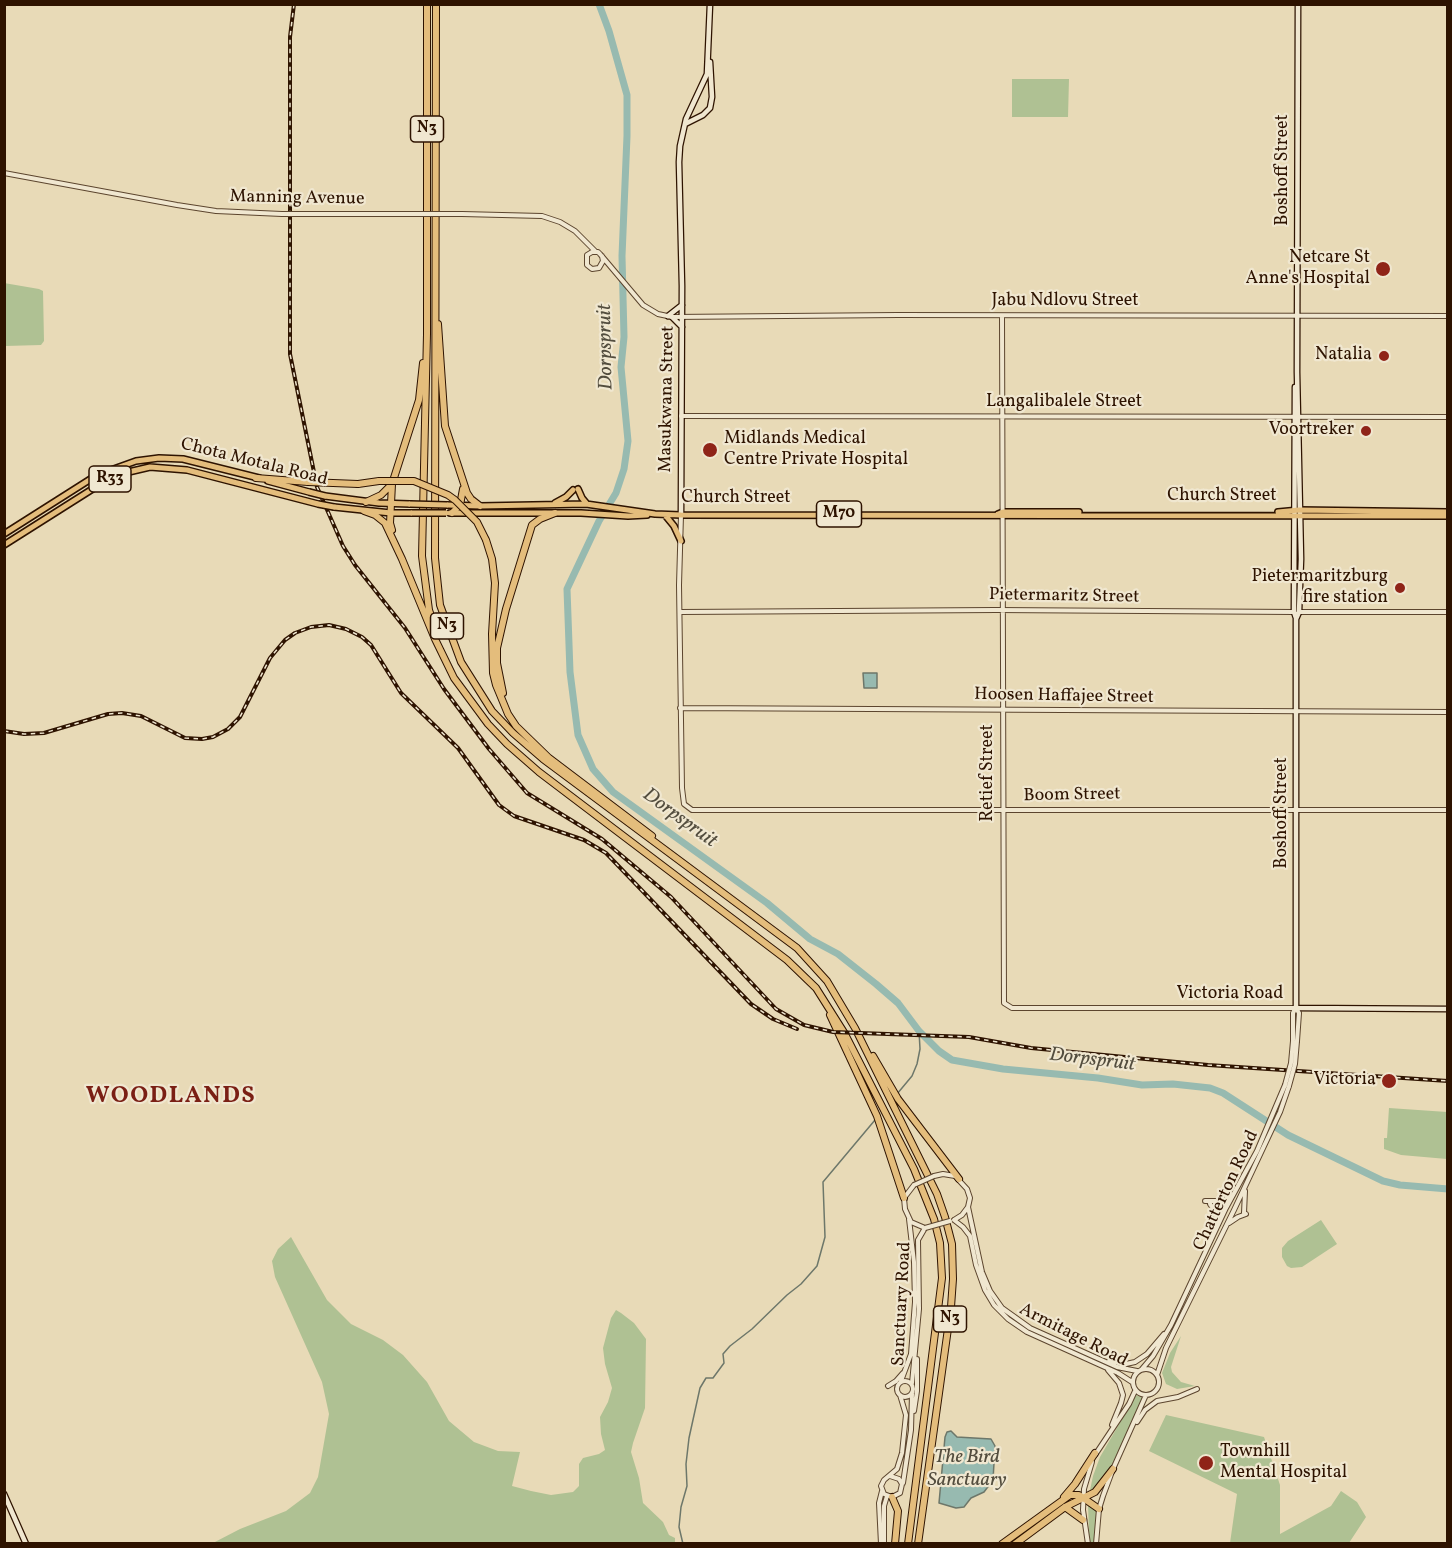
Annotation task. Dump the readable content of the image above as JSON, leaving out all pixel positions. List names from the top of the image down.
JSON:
{
  "streets": {
    "highway": ["N3"],
    "main road": [
      "Boshoff Street",
      "Masukwana Street",
      "Chota Motala Road",
      "R33",
      "Church Street",
      "M70",
      "Victoria Road"
    ],
    "street": [
      "Manning Avenue",
      "Jabu Ndlovu Street",
      "Langalibalele Street",
      "Pietermaritz Street",
      "Hoosen Haffajee Street",
      "Retief Street",
      "Boom Street",
      "Chatterton Road",
      "Sanctuary Road",
      "Armitage Road"
    ]
  },
  "crossings": [
    ["Boshoff Street", "Jabu Ndlovu Street"],
    ["Boshoff Street", "Langalibalele Street"],
    ["Boshoff Street", "Church Street"],
    ["Boshoff Street", "Pietermaritz Street"],
    ["Boshoff Street", "Hoosen Haffajee Street"],
    ["Boshoff Street", "Boom Street"],
    ["Boshoff Street", "Victoria Road"],
    ["Boshoff Street", "Chatterton Road"],
    ["Jabu Ndlovu Street", "Masukwana Street"],
    ["Jabu Ndlovu Street", "Retief Street"],
    ["Masukwana Street", "Langalibalele Street"],
    ["Masukwana Street", "Church Street"],
    ["Masukwana Street", "Pietermaritz Street"],
    ["Masukwana Street", "Hoosen Haffajee Street"],
    ["Masukwana Street", "Boom Street"],
    ["Langalibalele Street", "Retief Street"],
    ["Chota Motala Road", "Church Street"],
    ["Church Street", "Retief Street"],
    ["Pietermaritz Street", "Retief Street"],
    ["Hoosen Haffajee Street", "Retief Street"],
    ["Retief Street", "Boom Street"],
    ["Retief Street", "Victoria Road"],
    ["Victoria Road", "Chatterton Road"],
    ["Chatterton Road", "Armitage Road"],
    ["Sanctuary Road", "Armitage Road"]
  ],
  "districts": ["WOODLANDS"],
  "water": ["Dorpspruit", "The Bird Sanctuary"],
  "places": [
    "Netcare St Anne's Hospital",
    "Natalia",
    "Voortreker",
    "Midlands Medical Centre Private Hospital",
    "Pietermaritzburg fire station",
    "Victoria",
    "Townhill Mental Hospital"
  ]
}
